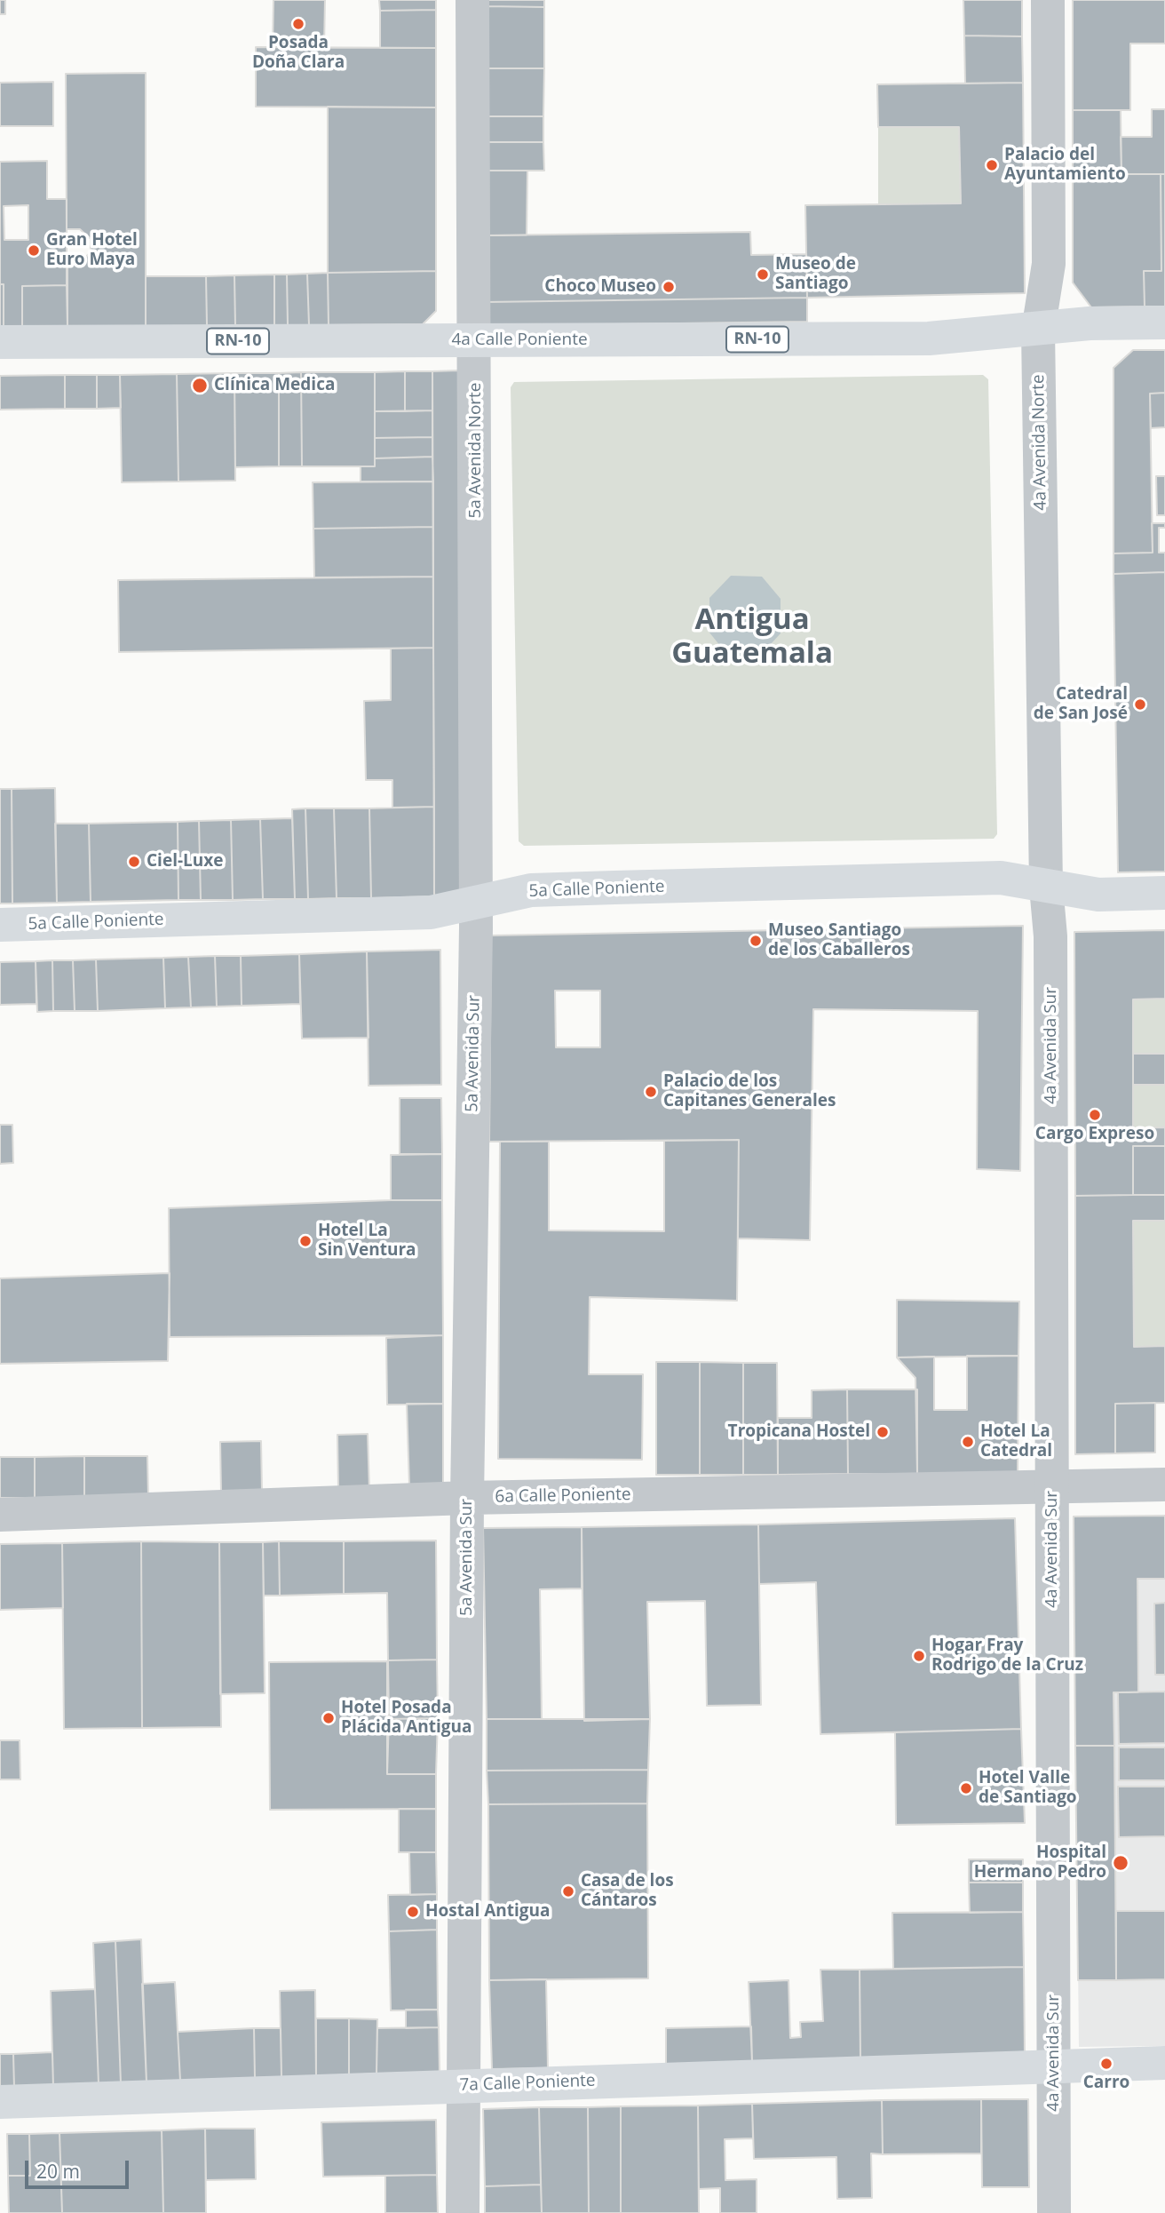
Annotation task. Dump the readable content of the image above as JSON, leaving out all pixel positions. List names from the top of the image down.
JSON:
{
  "streets": {
    "main road": [
      "RN-10",
      "4a Calle Poniente",
      "5a Calle Poniente",
      "7a Calle Poniente"
    ],
    "street": [
      "4a Avenida Norte",
      "5a Avenida Norte",
      "4a Avenida Sur",
      "5a Avenida Sur",
      "6a Calle Poniente"
    ]
  },
  "crossings": [
    ["RN-10", "4a Calle Poniente"],
    ["RN-10", "4a Avenida Norte"],
    ["4a Calle Poniente", "4a Avenida Norte"],
    ["4a Calle Poniente", "5a Avenida Norte"],
    ["4a Avenida Norte", "5a Calle Poniente"],
    ["4a Avenida Norte", "4a Avenida Sur"],
    ["5a Avenida Norte", "5a Calle Poniente"],
    ["5a Avenida Norte", "5a Avenida Sur"],
    ["5a Calle Poniente", "4a Avenida Sur"],
    ["5a Calle Poniente", "5a Avenida Sur"],
    ["4a Avenida Sur", "6a Calle Poniente"],
    ["4a Avenida Sur", "7a Calle Poniente"],
    ["5a Avenida Sur", "6a Calle Poniente"],
    ["5a Avenida Sur", "7a Calle Poniente"]
  ],
  "districts": ["Antigua Guatemala"],
  "places": [
    "Posada Doña Clara",
    "Palacio del Ayuntamiento",
    "Gran Hotel Euro Maya",
    "Museo de Santiago",
    "Choco Museo",
    "Clínica Medica",
    "Catedral de San José",
    "Ciel-Luxe",
    "Museo Santiago de los Caballeros",
    "Palacio de los Capitanes Generales",
    "Cargo Expreso",
    "Hotel La Sin Ventura",
    "Tropicana Hostel",
    "Hotel La Catedral",
    "Hogar Fray Rodrigo de la Cruz",
    "Hotel Posada Plácida Antigua",
    "Hotel Valle de Santiago",
    "Hospital Hermano Pedro",
    "Casa de los Cántaros",
    "Hostal Antigua",
    "Carro"
  ],
  "scale_bar": "20 m"
}
